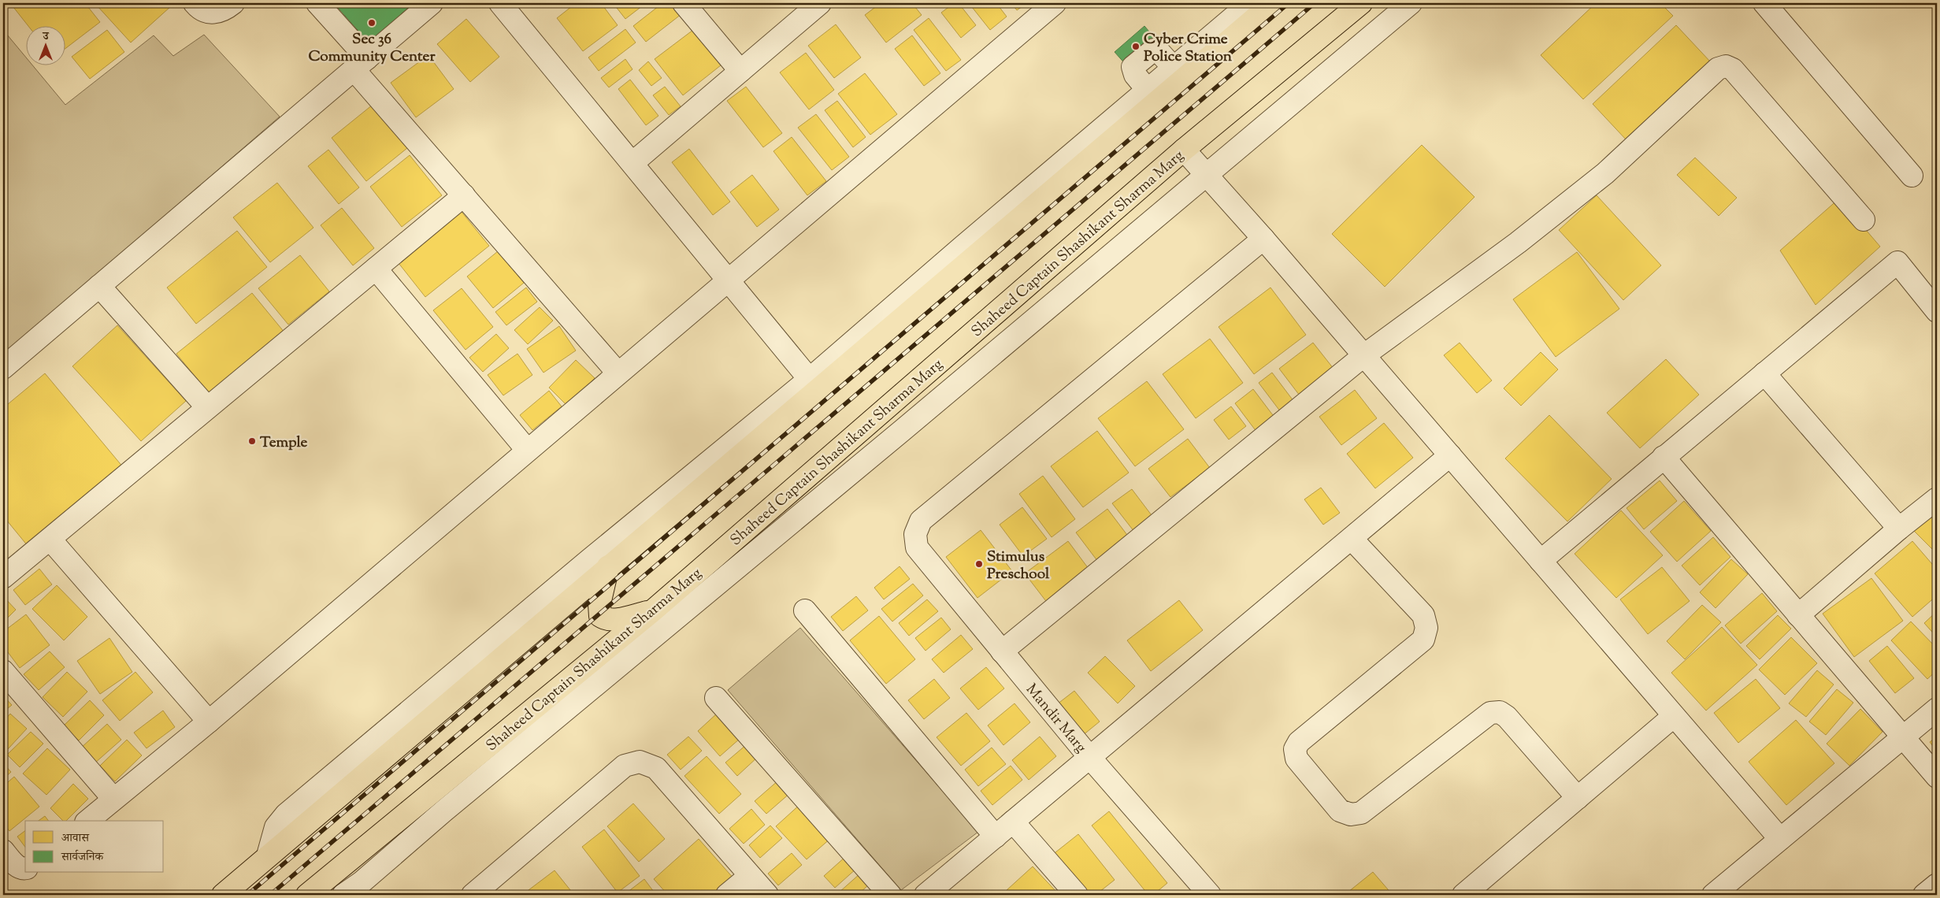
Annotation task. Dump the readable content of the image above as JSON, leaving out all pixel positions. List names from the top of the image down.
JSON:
{
  "streets": {
    "main road": ["Shaheed Captain Shashikant Sharma Marg"],
    "street": ["Mandir Marg"]
  },
  "places": [
    "Sec 36 Community Center",
    "Cyber Crime Police Station",
    "Temple",
    "Stimulus Preschool"
  ],
  "legend": ["आवास", "सार्वजनिक"],
  "north": "top"
}
